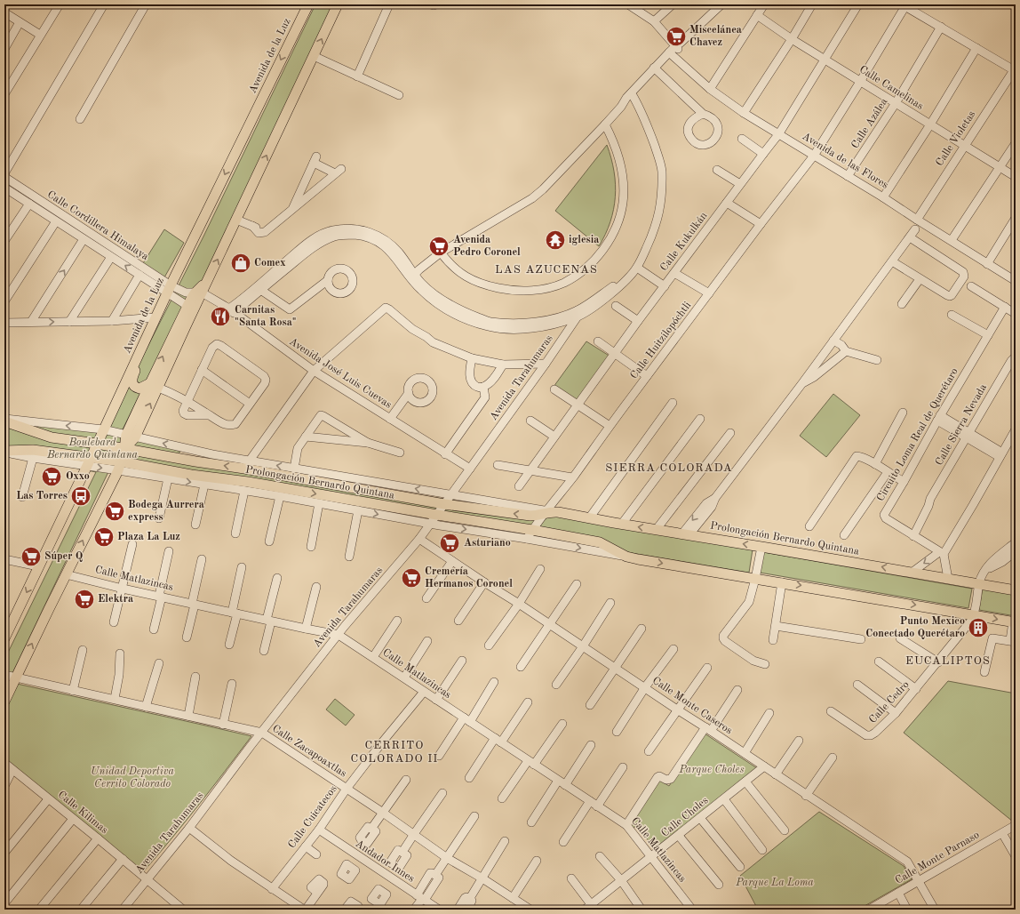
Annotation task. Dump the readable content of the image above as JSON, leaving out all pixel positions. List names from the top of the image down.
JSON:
{
  "streets": {
    "main road": ["Avenida de la Luz", "Prolongación Bernardo Quintana"],
    "street": [
      "Calle Camelinas",
      "Calle Azálea",
      "Calle Violetas",
      "Avenida de las Flores",
      "Calle Cordillera Himalaya",
      "Calle Kukulkán",
      "Calle Huitzilopóchtli",
      "Avenida José Luis Cuevas",
      "Avenida Tarahumaras",
      "Calle Sierra Nevada",
      "Circuito Loma Real de Querétaro",
      "Calle Matlazincas",
      "Calle Cedro",
      "Calle Monte Caseros",
      "Calle Zacapoaxtlas",
      "Calle Kilimas",
      "Calle Cuicatecos",
      "Calle Choles",
      "Calle Monte Parnaso",
      "Andador Innes"
    ]
  },
  "crossings": [
    ["Avenida de la Luz", "Calle Cordillera Himalaya"],
    ["Avenida de la Luz", "Prolongación Bernardo Quintana"],
    ["Calle Camelinas", "Calle Azálea"],
    ["Calle Camelinas", "Calle Violetas"],
    ["Calle Camelinas", "Calle Kukulkán"],
    ["Calle Camelinas", "Calle Huitzilopóchtli"],
    ["Calle Azálea", "Avenida de las Flores"],
    ["Calle Violetas", "Avenida de las Flores"],
    ["Avenida de las Flores", "Calle Kukulkán"],
    ["Avenida de las Flores", "Calle Huitzilopóchtli"],
    ["Calle Cordillera Himalaya", "Avenida José Luis Cuevas"],
    ["Calle Huitzilopóchtli", "Prolongación Bernardo Quintana"],
    ["Avenida José Luis Cuevas", "Avenida Tarahumaras"],
    ["Avenida Tarahumaras", "Prolongación Bernardo Quintana"],
    ["Avenida Tarahumaras", "Calle Matlazincas"],
    ["Avenida Tarahumaras", "Calle Monte Caseros"],
    ["Avenida Tarahumaras", "Calle Zacapoaxtlas"],
    ["Avenida Tarahumaras", "Calle Kilimas"],
    ["Calle Sierra Nevada", "Circuito Loma Real de Querétaro"],
    ["Prolongación Bernardo Quintana", "Calle Cedro"],
    ["Calle Matlazincas", "Calle Cuicatecos"],
    ["Calle Matlazincas", "Calle Choles"],
    ["Calle Monte Caseros", "Calle Choles"],
    ["Calle Monte Caseros", "Calle Monte Parnaso"],
    ["Calle Zacapoaxtlas", "Calle Cuicatecos"],
    ["Calle Cuicatecos", "Andador Innes"]
  ],
  "districts": [
    "LAS AZUCENAS",
    "SIERRA COLORADA",
    "EUCALIPTOS",
    "CERRITO COLORADO II"
  ],
  "parks": [
    "Boulebard Bernardo Quintana",
    "Parque Choles",
    "Unidad Deportiva Cerrito Colorado",
    "Parque La Loma"
  ],
  "places": {
    "supermarket": [
      "Miscelánea Chavez",
      "Avenida Pedro Coronel",
      "Oxxo",
      "Bodega Aurrera express",
      "Plaza La Luz",
      "Asturiano",
      "Súper Q",
      "Cremería Hermanos Coronel",
      "Elektra"
    ],
    "temple": ["iglesia"],
    "shop": ["Comex"],
    "restaurant": ["Carnitas \"Santa Rosa\""],
    "bus stop": ["Las Torres"],
    "building": ["Punto Mexico Conectado Querétaro"]
  }
}
